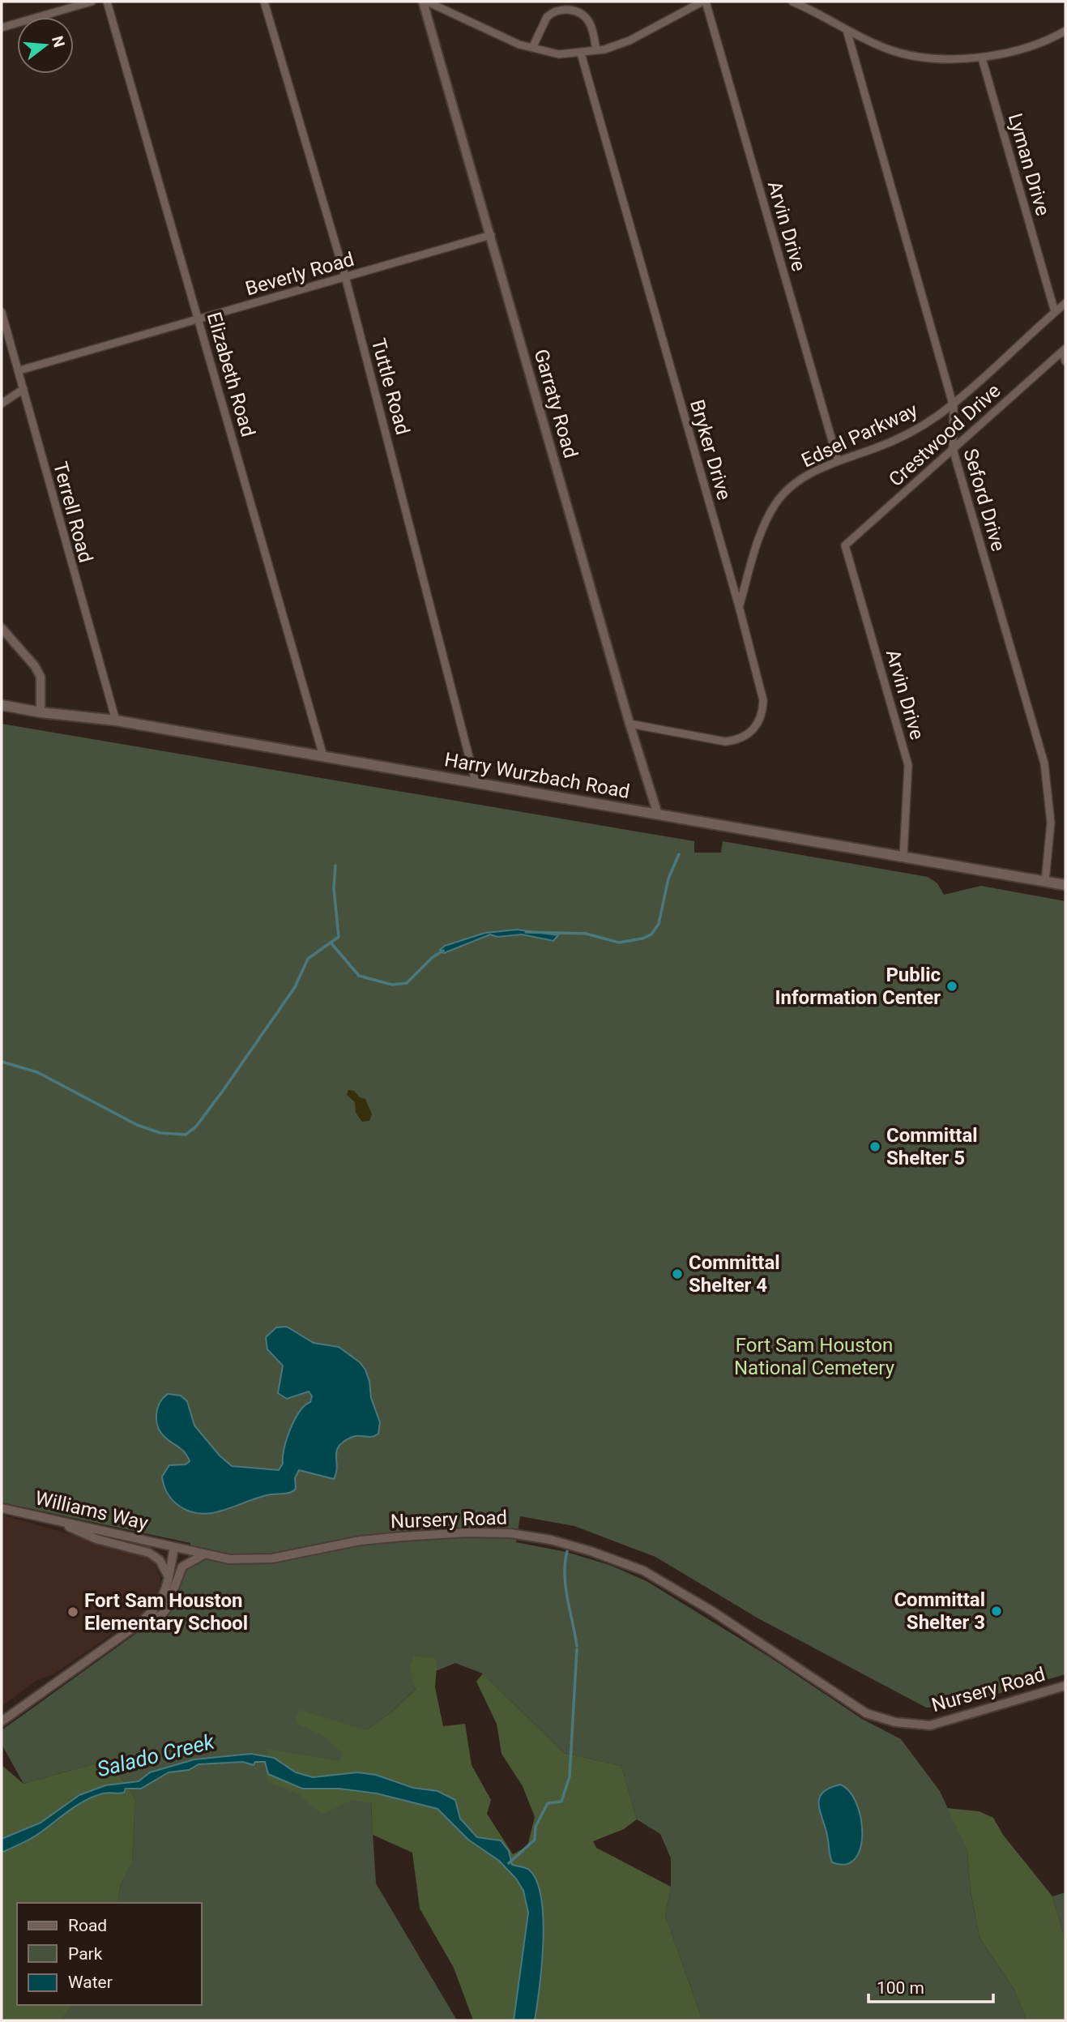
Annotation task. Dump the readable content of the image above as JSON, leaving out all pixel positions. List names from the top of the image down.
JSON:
{
  "streets": {
    "main road": ["Harry Wurzbach Road"],
    "street": [
      "Lyman Drive",
      "Arvin Drive",
      "Beverly Road",
      "Elizabeth Road",
      "Tuttle Road",
      "Garraty Road",
      "Edsel Parkway",
      "Crestwood Drive",
      "Bryker Drive",
      "Seford Drive",
      "Terrell Road",
      "Williams Way",
      "Nursery Road"
    ]
  },
  "crossings": [
    ["Lyman Drive", "Edsel Parkway"],
    ["Arvin Drive", "Edsel Parkway"],
    ["Arvin Drive", "Crestwood Drive"],
    ["Arvin Drive", "Harry Wurzbach Road"],
    ["Beverly Road", "Elizabeth Road"],
    ["Beverly Road", "Tuttle Road"],
    ["Beverly Road", "Garraty Road"],
    ["Beverly Road", "Terrell Road"],
    ["Elizabeth Road", "Harry Wurzbach Road"],
    ["Tuttle Road", "Harry Wurzbach Road"],
    ["Garraty Road", "Bryker Drive"],
    ["Garraty Road", "Harry Wurzbach Road"],
    ["Edsel Parkway", "Bryker Drive"],
    ["Edsel Parkway", "Seford Drive"],
    ["Crestwood Drive", "Seford Drive"],
    ["Seford Drive", "Harry Wurzbach Road"],
    ["Terrell Road", "Harry Wurzbach Road"],
    ["Williams Way", "Nursery Road"]
  ],
  "water": ["Salado Creek"],
  "parks": ["Fort Sam Houston National Cemetery"],
  "places": [
    "Public Information Center",
    "Committal Shelter 5",
    "Committal Shelter 4",
    "Committal Shelter 3",
    "Fort Sam Houston Elementary School"
  ],
  "legend": ["Road", "Park", "Water"],
  "scale_bar": "100 m",
  "north": "right"
}
